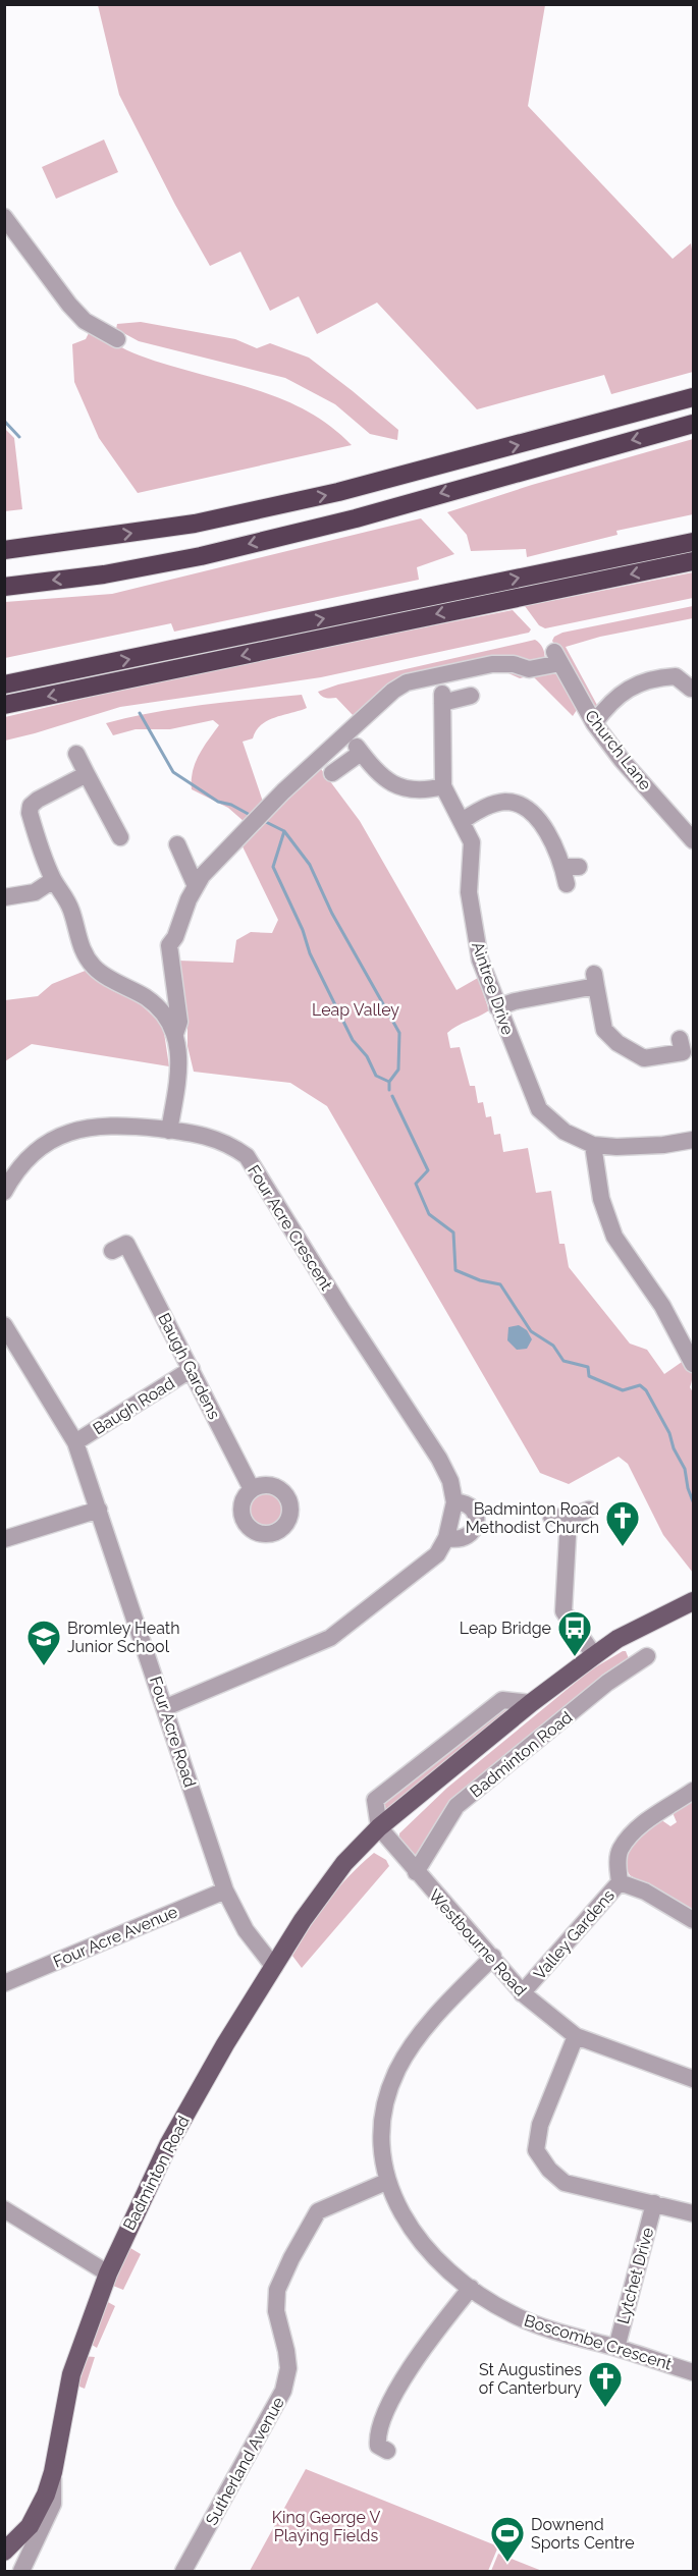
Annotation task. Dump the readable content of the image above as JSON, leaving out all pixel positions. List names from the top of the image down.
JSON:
{
  "streets": {
    "main road": ["Badminton Road"],
    "street": [
      "Church Lane",
      "Aintree Drive",
      "Four Acre Crescent",
      "Baugh Gardens",
      "Baugh Road",
      "Four Acre Road",
      "Valley Gardens",
      "Four Acre Avenue",
      "Westbourne Road",
      "Lytchet Drive",
      "Boscombe Crescent",
      "Sutherland Avenue"
    ]
  },
  "crossings": [
    ["Four Acre Crescent", "Four Acre Road"],
    ["Baugh Gardens", "Baugh Road"],
    ["Baugh Road", "Four Acre Road"],
    ["Four Acre Road", "Badminton Road"],
    ["Four Acre Road", "Four Acre Avenue"],
    ["Badminton Road", "Westbourne Road"],
    ["Valley Gardens", "Westbourne Road"],
    ["Westbourne Road", "Boscombe Crescent"],
    ["Lytchet Drive", "Boscombe Crescent"],
    ["Boscombe Crescent", "Sutherland Avenue"]
  ],
  "parks": ["Leap Valley", "King George V Playing Fields"],
  "places": {
    "church": ["Badminton Road Methodist Church", "St Augustines of Canterbury"],
    "bus stop": ["Leap Bridge"],
    "school or university": ["Bromley Heath Junior School"],
    "sports": ["Downend Sports Centre"]
  }
}
